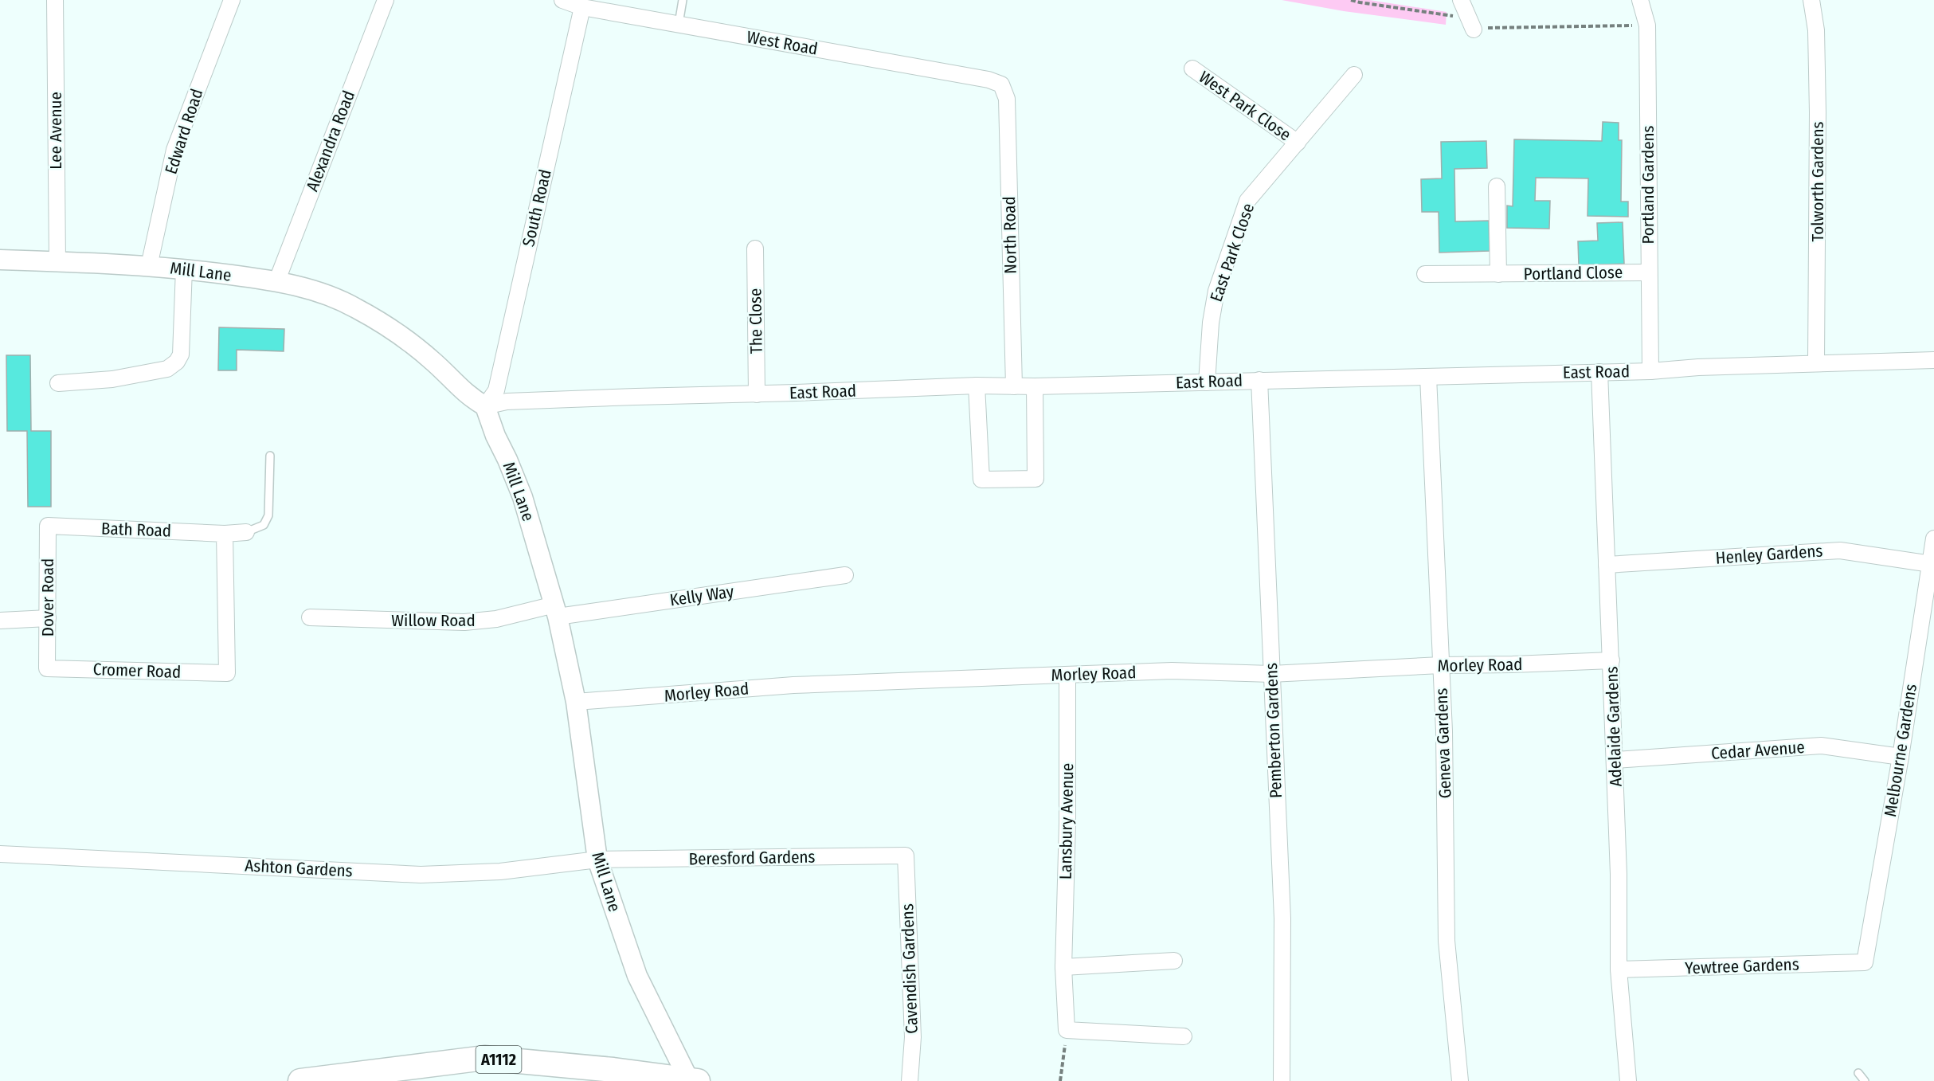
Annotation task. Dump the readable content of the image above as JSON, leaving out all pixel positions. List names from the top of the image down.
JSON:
{
  "streets": {
    "main road": ["A1112"],
    "street": [
      "West Road",
      "West Park Close",
      "Lee Avenue",
      "Edward Road",
      "Alexandra Road",
      "Tolworth Gardens",
      "Portland Gardens",
      "South Road",
      "North Road",
      "East Park Close",
      "Mill Lane",
      "Portland Close",
      "The Close",
      "East Road",
      "Bath Road",
      "Henley Gardens",
      "Kelly Way",
      "Dover Road",
      "Willow Road",
      "Morley Road",
      "Cromer Road",
      "Adelaide Gardens",
      "Pemberton Gardens",
      "Geneva Gardens",
      "Cedar Avenue",
      "Melbourne Gardens",
      "Lansbury Avenue",
      "Beresford Gardens",
      "Ashton Gardens",
      "Yewtree Gardens",
      "Cavendish Gardens"
    ]
  },
  "crossings": [
    ["West Road", "South Road"],
    ["West Road", "North Road"],
    ["West Park Close", "East Park Close"],
    ["Lee Avenue", "Mill Lane"],
    ["Edward Road", "Mill Lane"],
    ["Alexandra Road", "Mill Lane"],
    ["Tolworth Gardens", "East Road"],
    ["Portland Gardens", "Portland Close"],
    ["Portland Gardens", "East Road"],
    ["South Road", "Mill Lane"],
    ["South Road", "East Road"],
    ["North Road", "East Road"],
    ["East Park Close", "East Road"],
    ["Mill Lane", "East Road"],
    ["Mill Lane", "Kelly Way"],
    ["Mill Lane", "Willow Road"],
    ["Mill Lane", "Morley Road"],
    ["Mill Lane", "Beresford Gardens"],
    ["Mill Lane", "Ashton Gardens"],
    ["Mill Lane", "A1112"],
    ["The Close", "East Road"],
    ["East Road", "Adelaide Gardens"],
    ["East Road", "Pemberton Gardens"],
    ["East Road", "Geneva Gardens"],
    ["Bath Road", "Dover Road"],
    ["Bath Road", "Cromer Road"],
    ["Henley Gardens", "Adelaide Gardens"],
    ["Henley Gardens", "Melbourne Gardens"],
    ["Kelly Way", "Willow Road"],
    ["Dover Road", "Cromer Road"],
    ["Morley Road", "Adelaide Gardens"],
    ["Morley Road", "Pemberton Gardens"],
    ["Morley Road", "Geneva Gardens"],
    ["Morley Road", "Lansbury Avenue"],
    ["Adelaide Gardens", "Cedar Avenue"],
    ["Adelaide Gardens", "Yewtree Gardens"],
    ["Cedar Avenue", "Melbourne Gardens"],
    ["Melbourne Gardens", "Yewtree Gardens"],
    ["Beresford Gardens", "Ashton Gardens"],
    ["Beresford Gardens", "Cavendish Gardens"]
  ]
}
